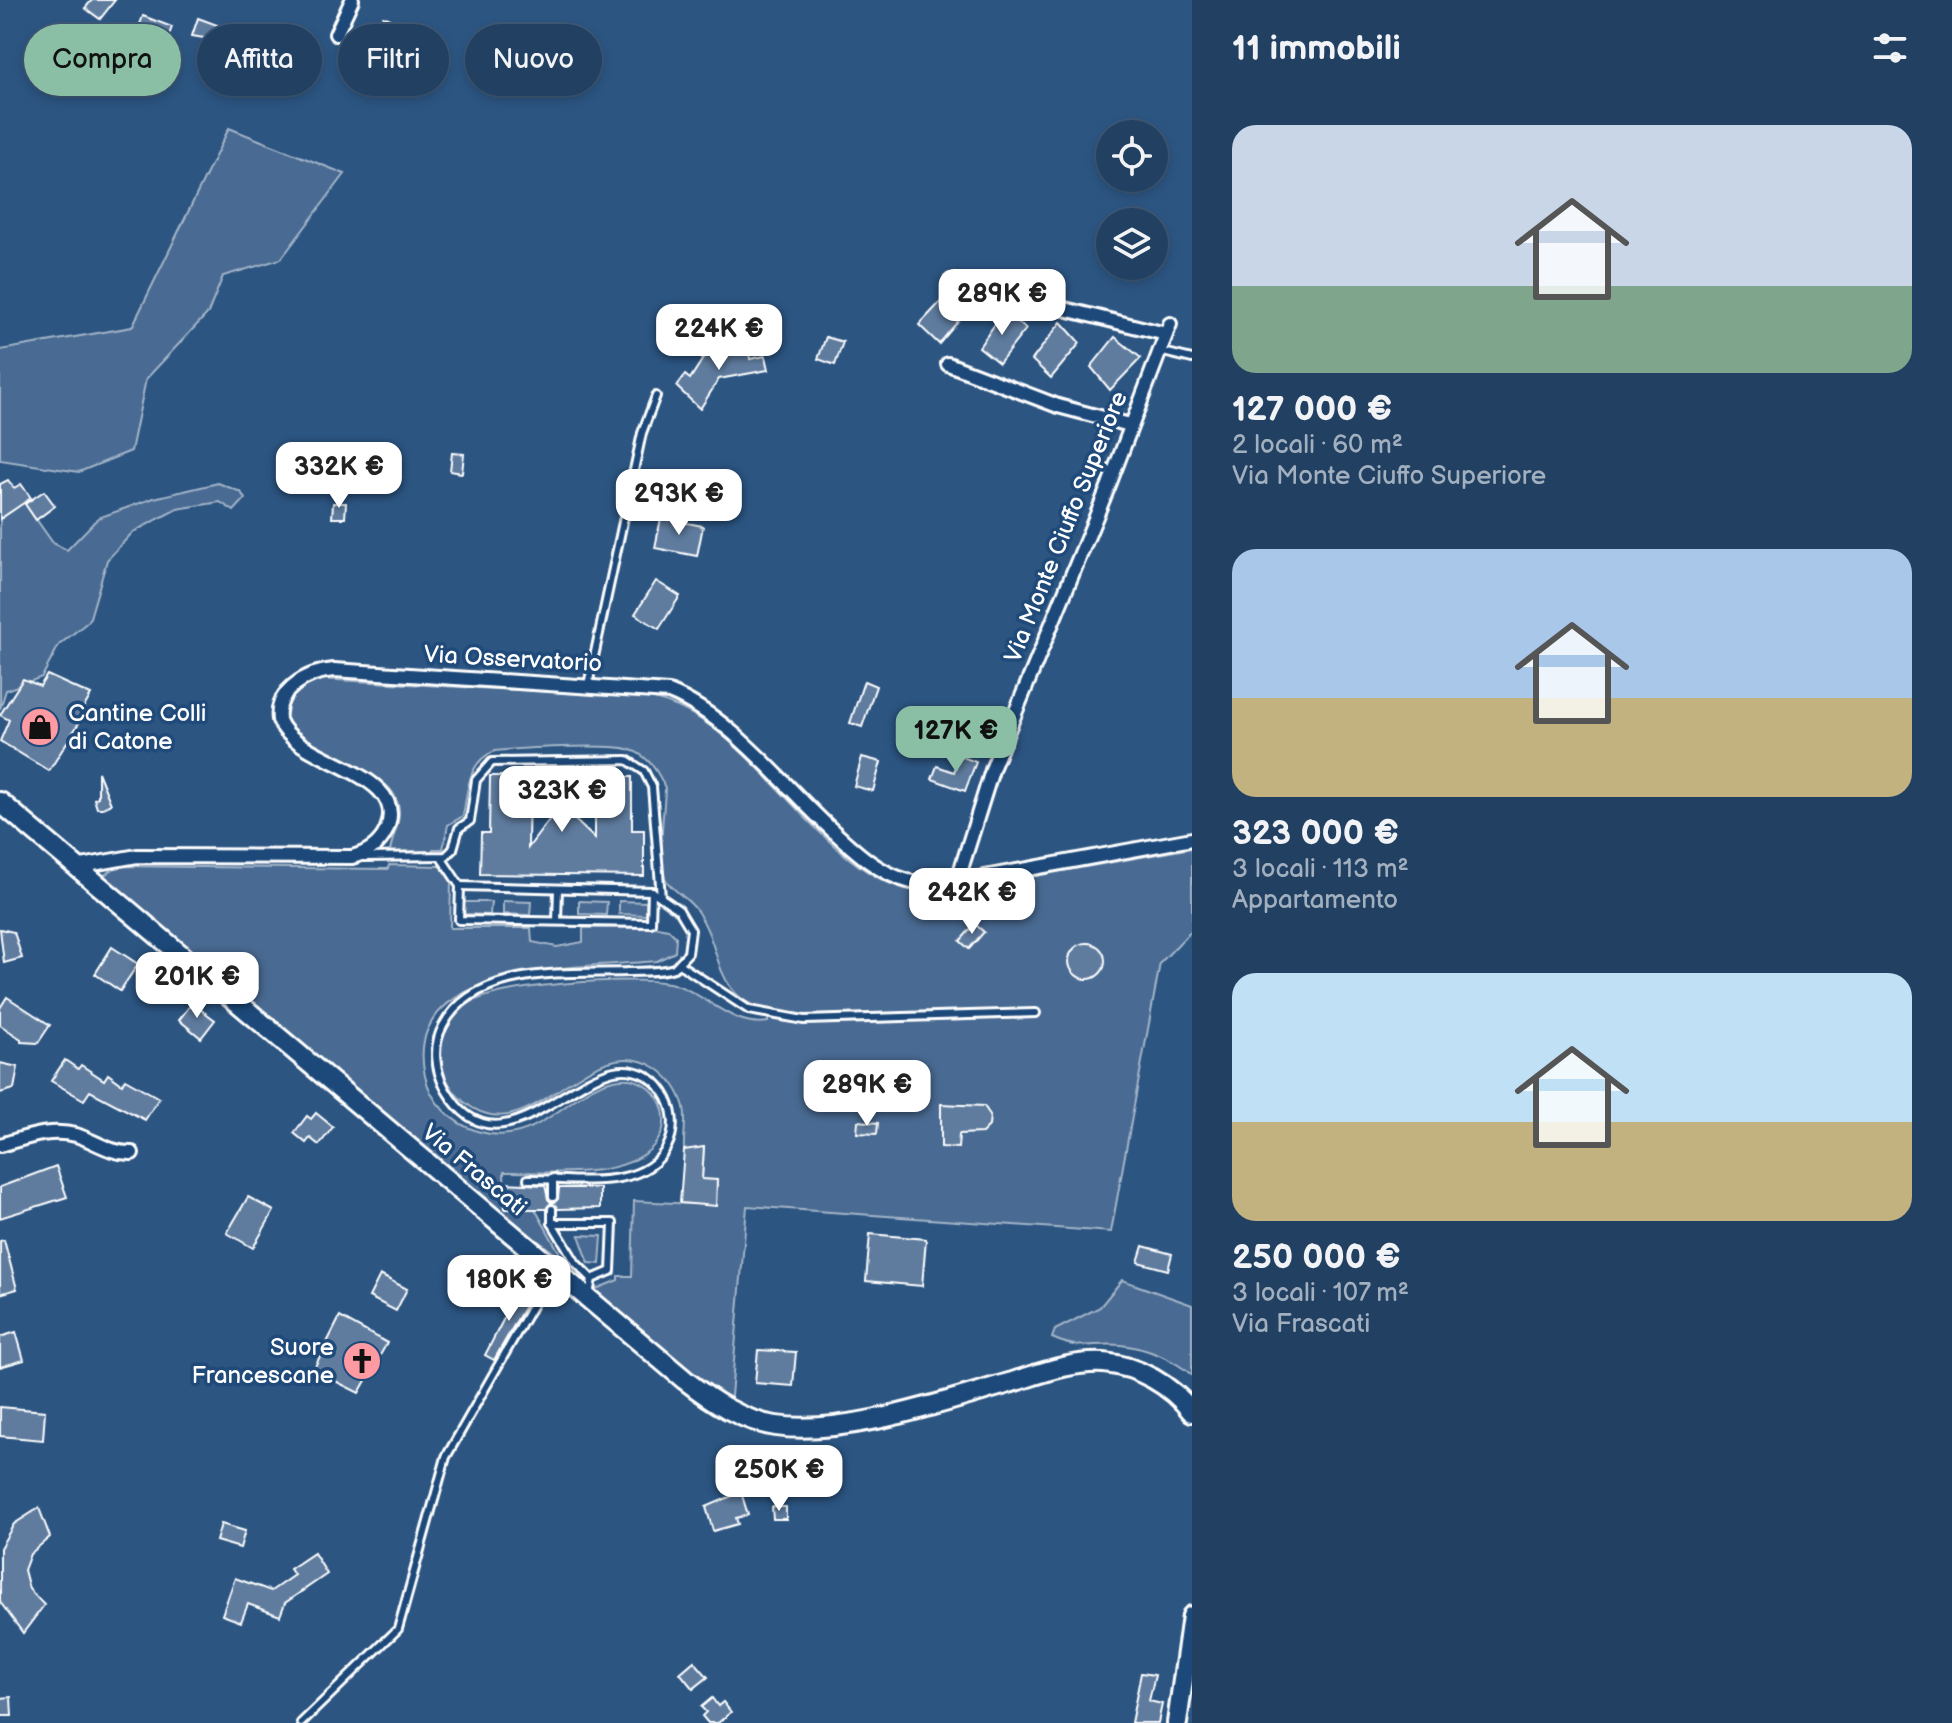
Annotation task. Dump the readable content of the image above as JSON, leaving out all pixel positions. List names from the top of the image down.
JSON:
{
  "streets": {
    "main road": ["Via Frascati"],
    "street": ["Via Monte Ciuffo Superiore", "Via Osservatorio"]
  },
  "crossings": [
    ["Via Monte Ciuffo Superiore", "Via Osservatorio"]
  ],
  "places": {
    "shop": ["Cantine Colli di Catone"],
    "church": ["Suore Francescane"]
  },
  "page": {
    "heading": "11 immobili",
    "chip": [
      "Compra",
      "Affitta",
      "Filtri",
      "Nuovo"
    ],
    "list": [
      {
        "name": "127 000 €",
        "note": "2 locali · 60 m² · Via Monte Ciuffo Superiore"
      },
      {
        "name": "323 000 €",
        "note": "3 locali · 113 m² · Appartamento"
      },
      {
        "name": "250 000 €",
        "note": "3 locali · 107 m² · Via Frascati"
      }
    ],
    "price": [
      "289K €",
      "224K €",
      "332K €",
      "293K €",
      "127K €",
      "323K €",
      "242K €",
      "201K €",
      "289K €",
      "180K €",
      "250K €"
    ]
  }
}
